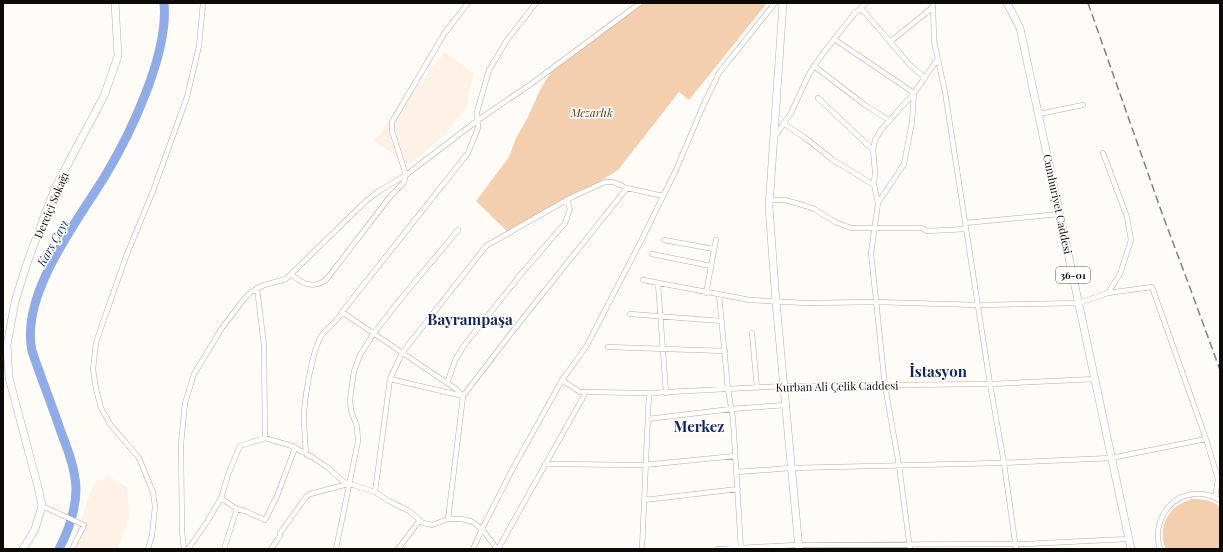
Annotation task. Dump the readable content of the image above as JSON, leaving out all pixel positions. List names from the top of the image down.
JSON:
{
  "streets": {
    "main road": ["Cumhuriyet Caddesi", "Dereiçi Sokağı", "36-01"],
    "street": ["Kurban Ali Çelik Caddesi"]
  },
  "crossings": [
    ["Cumhuriyet Caddesi", "Kurban Ali Çelik Caddesi"]
  ],
  "districts": ["Bayrampaşa", "İstasyon", "Merkez"],
  "water": ["Kars Çayı"],
  "parks": ["Mezarlık"]
}
